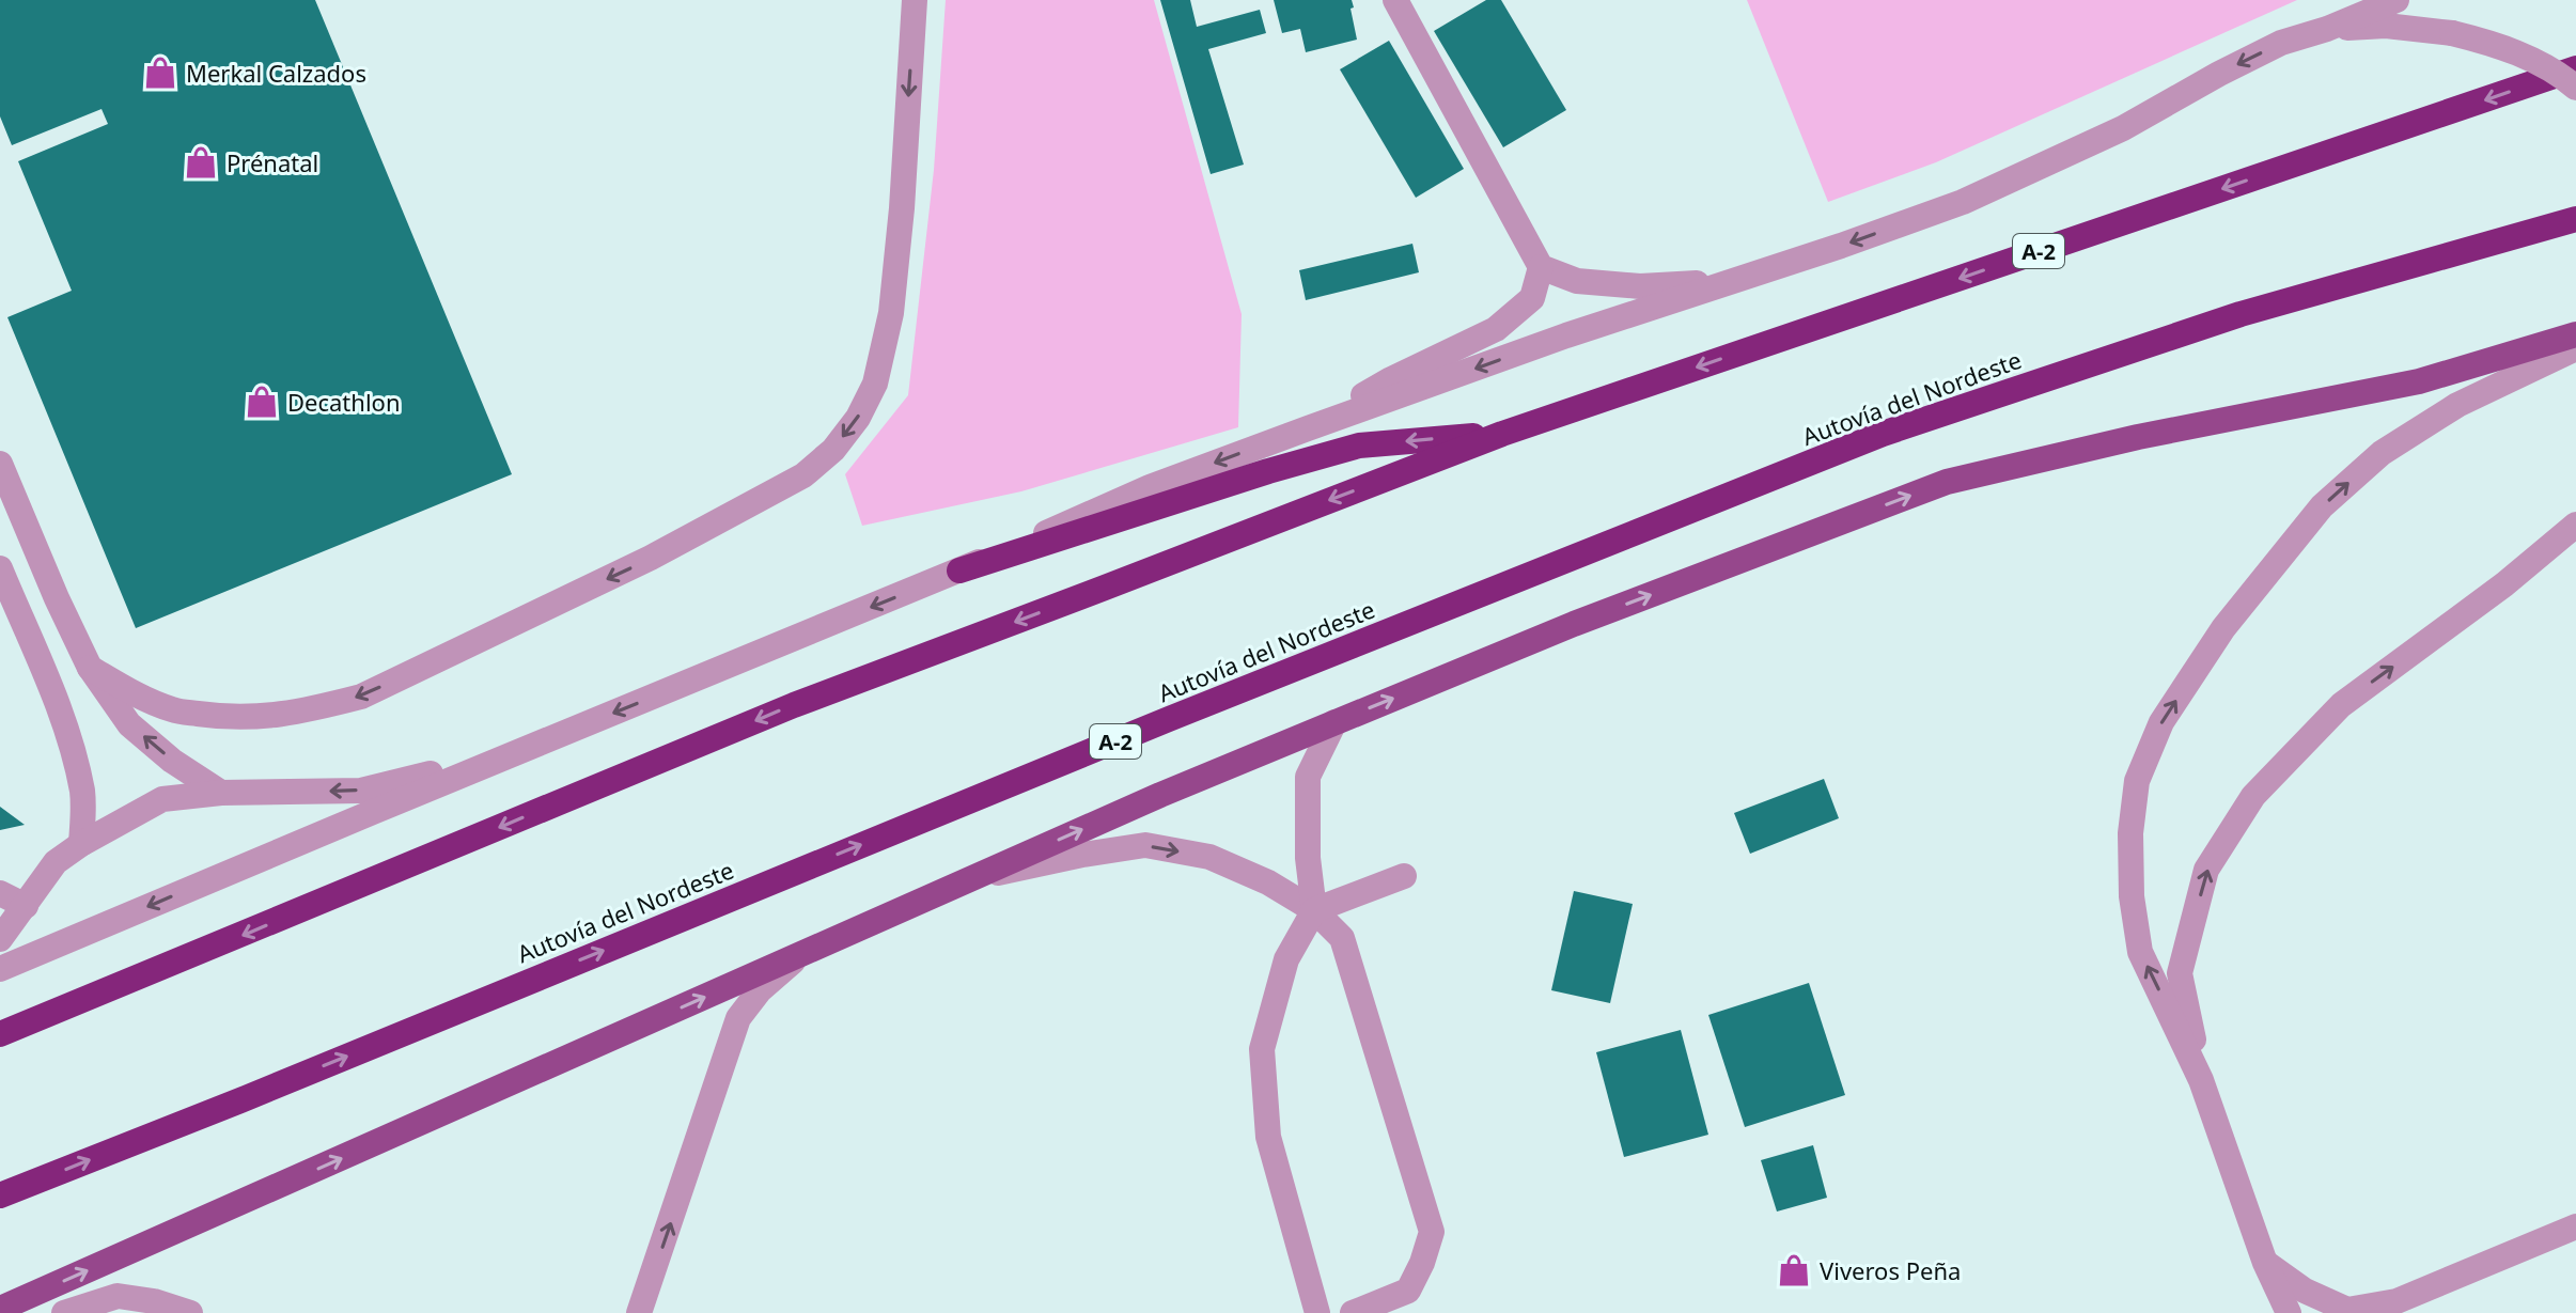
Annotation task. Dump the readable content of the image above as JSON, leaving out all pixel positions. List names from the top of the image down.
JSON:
{
  "streets": {
    "highway": ["A-2", "Autovía del Nordeste"]
  },
  "places": {
    "shop": [
      "Merkal Calzados",
      "Prénatal",
      "Decathlon",
      "Viveros Peña"
    ]
  }
}
